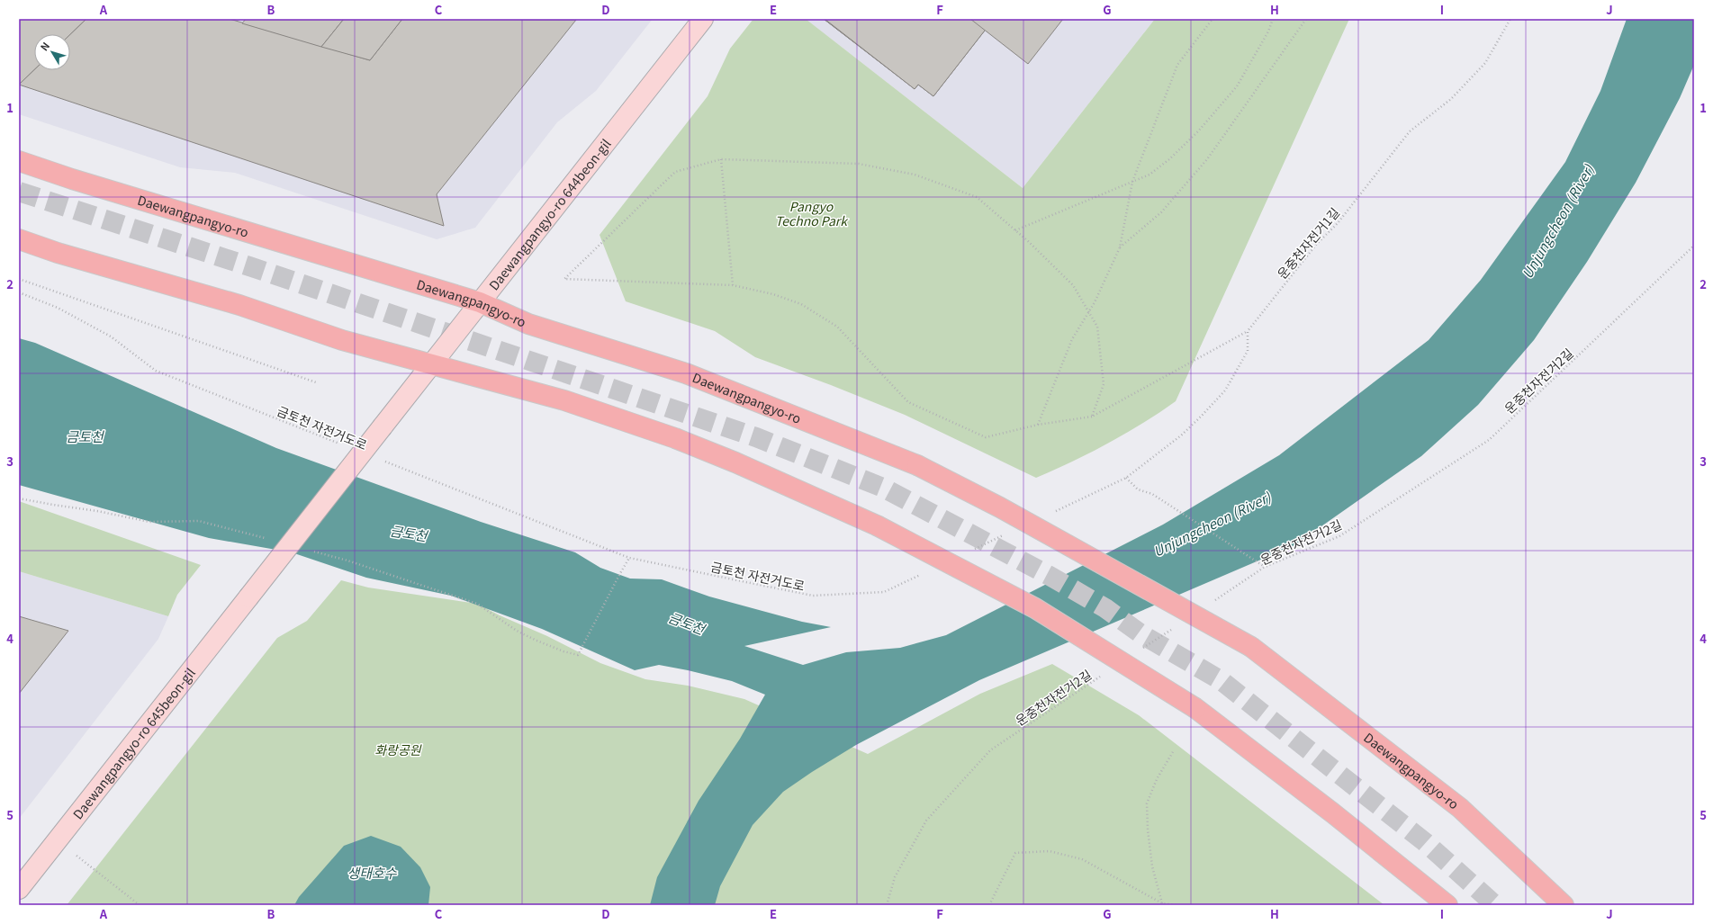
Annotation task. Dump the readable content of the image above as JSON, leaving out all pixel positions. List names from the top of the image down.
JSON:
{
  "streets": {
    "main road": ["Daewangpangyo-ro"],
    "street": ["Daewangpangyo-ro 644beon-gil", "Daewangpangyo-ro 645beon-gil"],
    "path": ["운중천자전거1길", "운중천자전거2길", "금토천 자전거도로"]
  },
  "crossings": [
    ["Daewangpangyo-ro 644beon-gil", "Daewangpangyo-ro"],
    ["Daewangpangyo-ro 644beon-gil", "Daewangpangyo-ro 645beon-gil"]
  ],
  "water": ["Unjungcheon (River)", "금토천", "생태호수"],
  "parks": ["Pangyo Techno Park", "화랑공원"],
  "north": "top left",
  "grid": {
    "columns": [
      "A",
      "B",
      "C",
      "D",
      "E",
      "F",
      "G",
      "H",
      "I",
      "J"
    ],
    "rows": [
      "1",
      "2",
      "3",
      "4",
      "5"
    ]
  }
}
